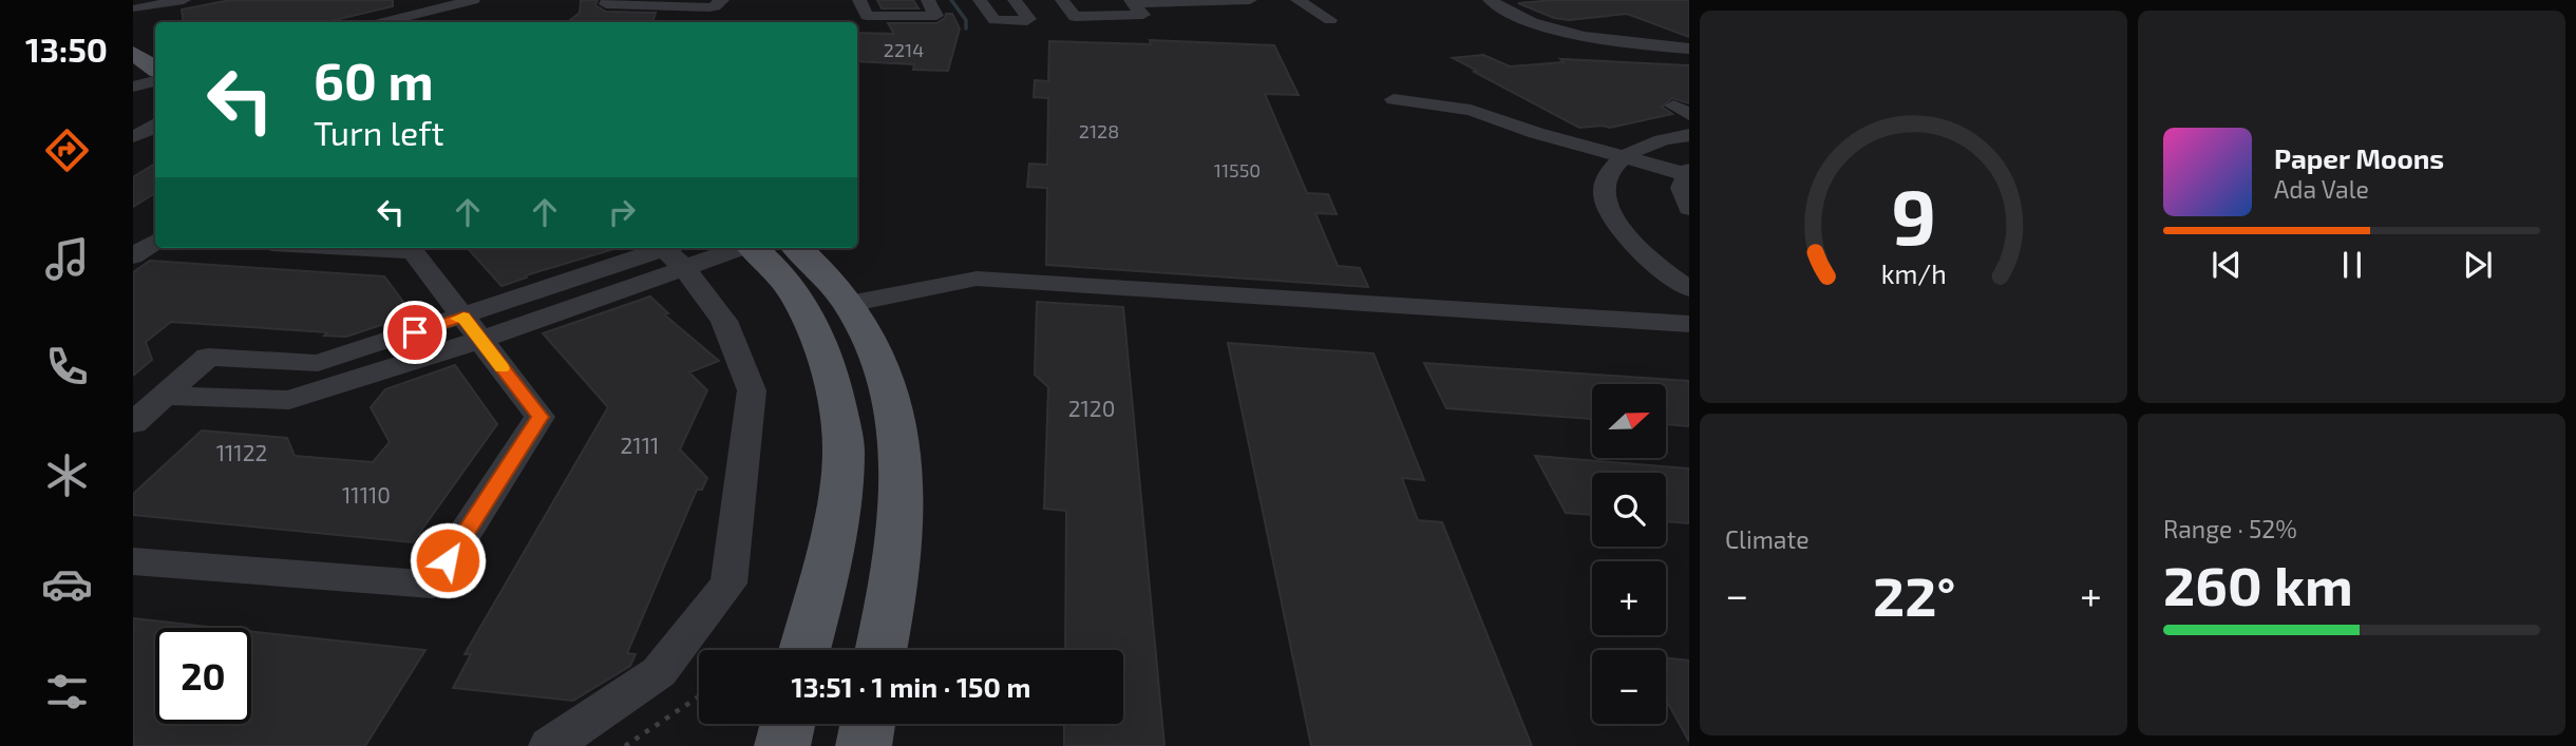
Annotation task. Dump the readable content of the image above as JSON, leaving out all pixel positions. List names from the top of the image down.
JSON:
{
  "house_numbers": [
    "2214",
    "2128",
    "11550",
    "2120",
    "2111",
    "11122",
    "11110"
  ],
  "north": "right",
  "page": {
    "tabs": "13:50",
    "turn": ["60 m", "Turn left"],
    "song": ["Paper Moons", "Ada Vale"],
    "map_buttons": ["+", "−"],
    "tile": [
      "Climate",
      ["Range · 52%", "260 km"]
    ],
    "heat": ["−", "22°", "+"],
    "limit": "20",
    "trip": "13:51 · 1 min · 150 m",
    "gauge": ["9", "km/h"]
  }
}
